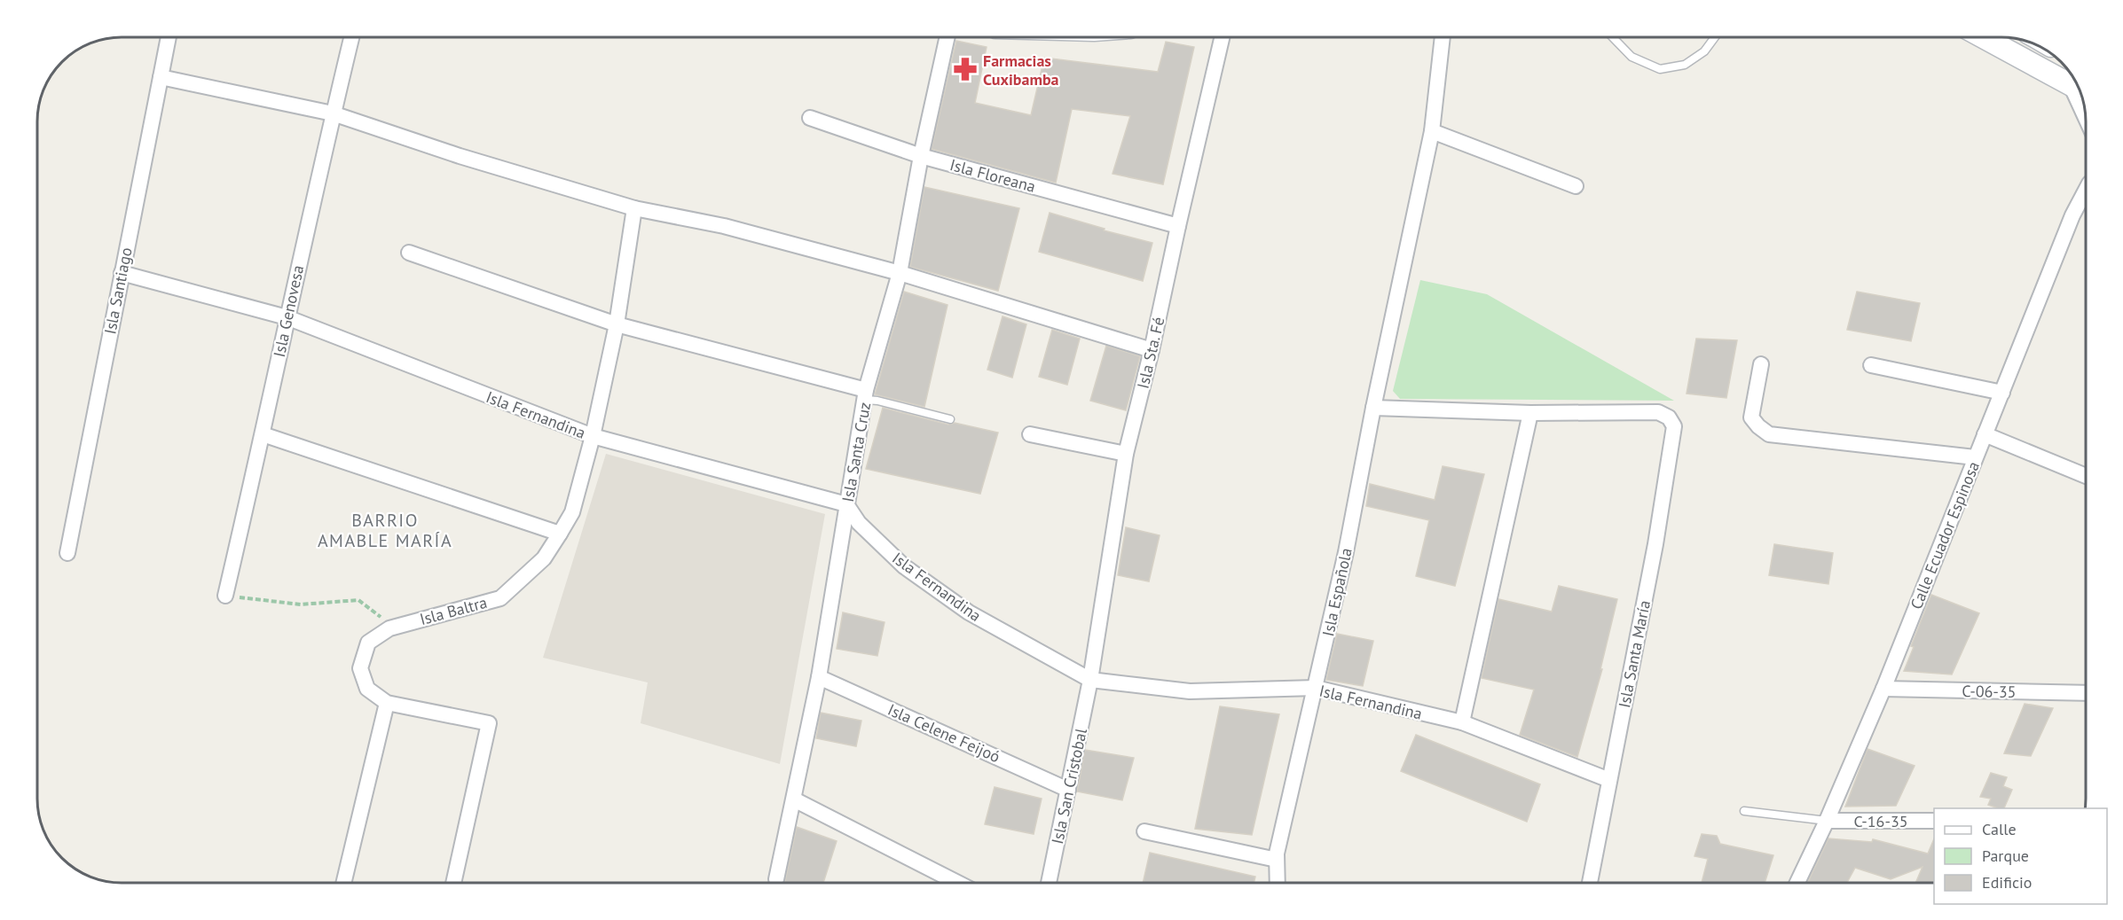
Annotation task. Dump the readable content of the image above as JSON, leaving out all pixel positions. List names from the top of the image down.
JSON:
{
  "streets": {
    "street": [
      "Isla Floreana",
      "Isla Santiago",
      "Isla Genovesa",
      "Isla Sta. Fé",
      "Isla Fernandina",
      "Isla Santa Cruz",
      "Calle Ecuador Espinosa",
      "Isla Española",
      "Isla Baltra",
      "Isla Santa María",
      "C-06-35",
      "Isla Celene Feijoó",
      "Isla San Cristobal",
      "C-16-35"
    ]
  },
  "crossings": [
    ["Isla Floreana", "Isla Sta. Fé"],
    ["Isla Floreana", "Isla Santa Cruz"],
    ["Isla Santiago", "Isla Fernandina"],
    ["Isla Genovesa", "Isla Fernandina"],
    ["Isla Sta. Fé", "Isla Fernandina"],
    ["Isla Sta. Fé", "Isla San Cristobal"],
    ["Isla Fernandina", "Isla Santa Cruz"],
    ["Isla Fernandina", "Isla Española"],
    ["Isla Fernandina", "Isla Baltra"],
    ["Isla Fernandina", "Isla Santa María"],
    ["Isla Fernandina", "Isla San Cristobal"],
    ["Isla Santa Cruz", "Isla Celene Feijoó"],
    ["Calle Ecuador Espinosa", "C-06-35"],
    ["Calle Ecuador Espinosa", "C-16-35"],
    ["Isla Celene Feijoó", "Isla San Cristobal"]
  ],
  "districts": ["BARRIO AMABLE MARÍA"],
  "places": {
    "pharmacy": ["Farmacias Cuxibamba"]
  },
  "legend": ["Calle", "Parque", "Edificio"]
}
